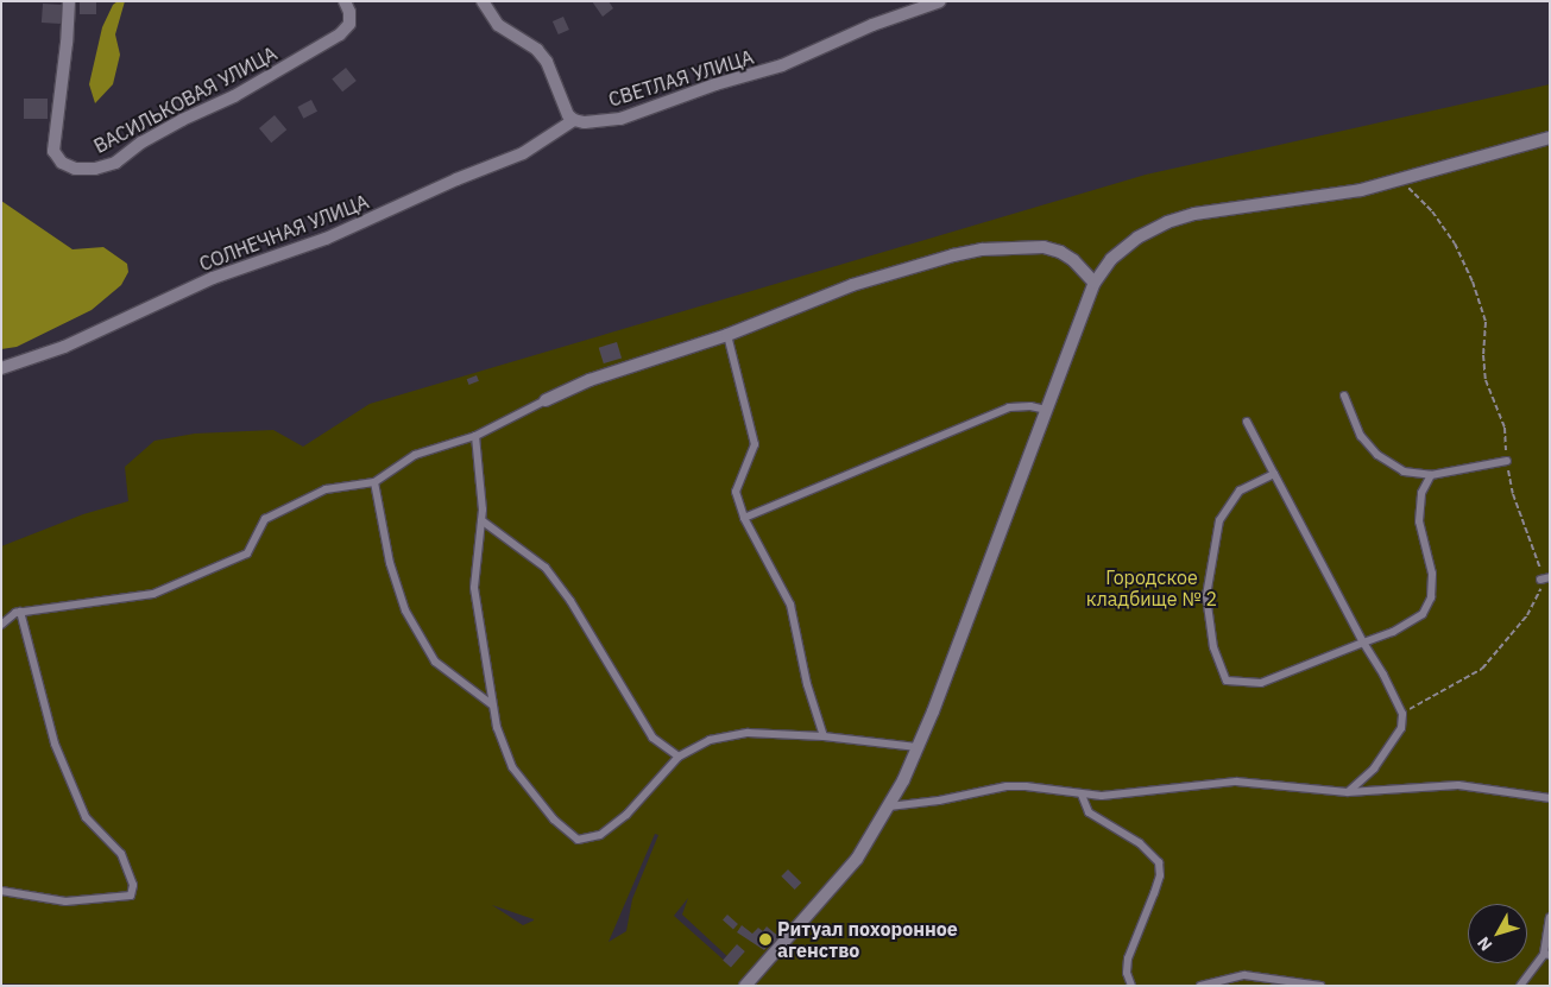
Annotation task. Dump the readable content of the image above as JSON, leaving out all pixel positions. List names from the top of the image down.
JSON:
{
  "streets": {
    "street": ["СВЕТЛАЯ УЛИЦА", "ВАСИЛЬКОВАЯ УЛИЦА", "СОЛНЕЧНАЯ УЛИЦА"]
  },
  "crossings": [
    ["СВЕТЛАЯ УЛИЦА", "СОЛНЕЧНАЯ УЛИЦА"]
  ],
  "parks": ["Городское кладбище № 2"],
  "places": ["Ритуал похоронное агенство"],
  "north": "bottom left"
}
